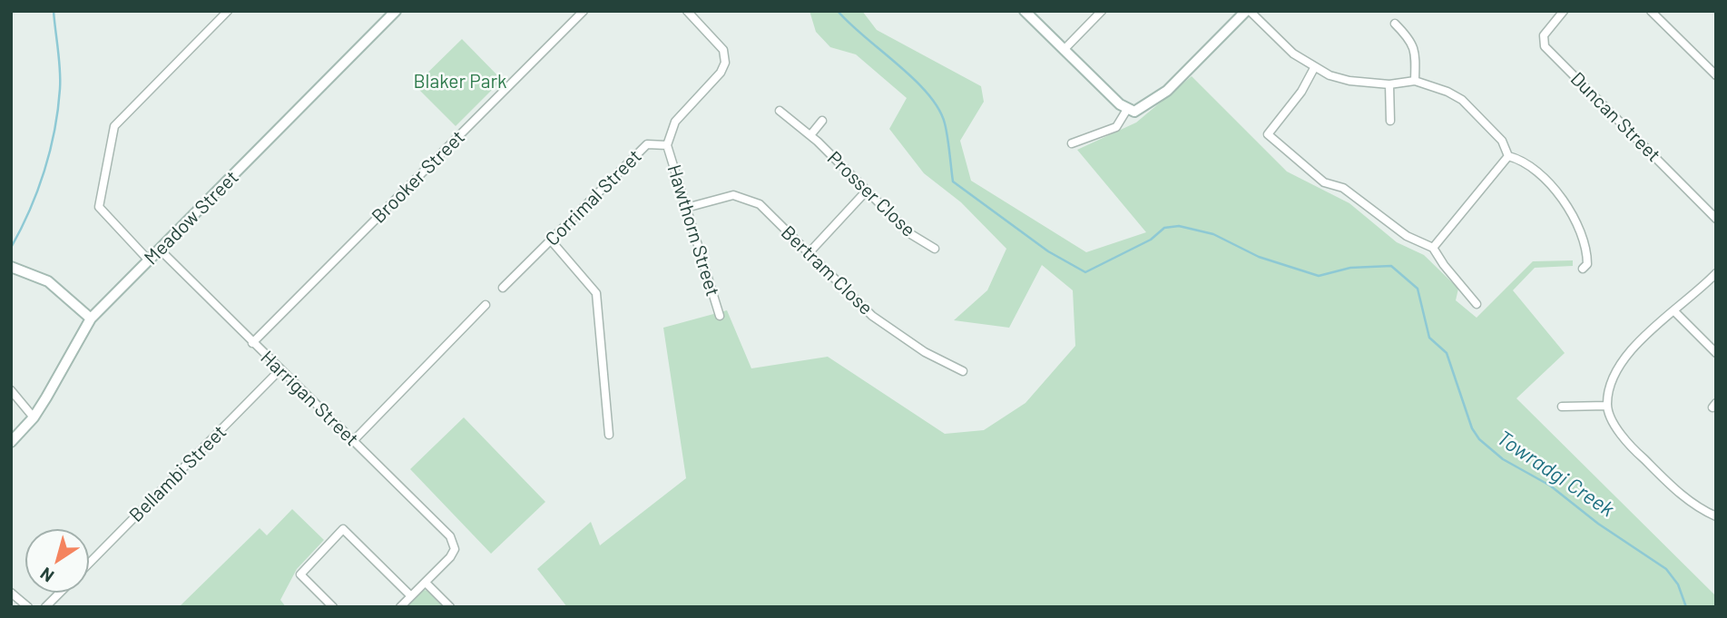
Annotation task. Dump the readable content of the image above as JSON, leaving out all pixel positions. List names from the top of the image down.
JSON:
{
  "streets": {
    "main road": ["Meadow Street"],
    "street": [
      "Duncan Street",
      "Brooker Street",
      "Prosser Close",
      "Corrimal Street",
      "Hawthorn Street",
      "Bertram Close",
      "Harrigan Street",
      "Bellambi Street"
    ]
  },
  "crossings": [
    ["Brooker Street", "Harrigan Street"],
    ["Corrimal Street", "Hawthorn Street"],
    ["Meadow Street", "Harrigan Street"],
    ["Hawthorn Street", "Bertram Close"],
    ["Harrigan Street", "Bellambi Street"]
  ],
  "water": ["Towradgi Creek"],
  "parks": ["Blaker Park"],
  "north": "bottom left"
}
